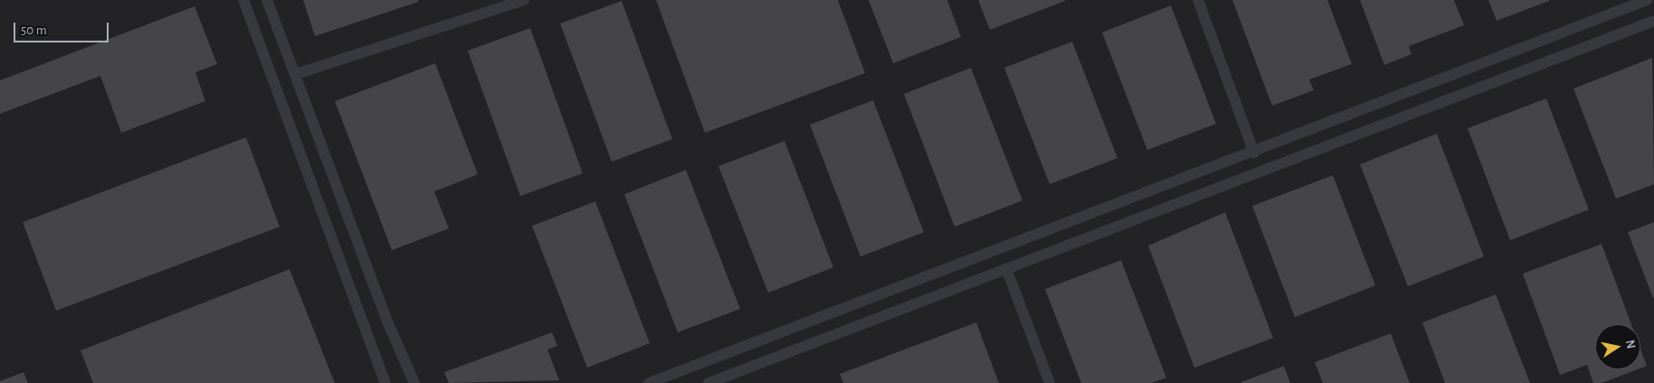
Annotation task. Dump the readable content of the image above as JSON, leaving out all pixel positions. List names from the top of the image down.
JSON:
{
  "scale_bar": "50 m",
  "north": "right"
}
